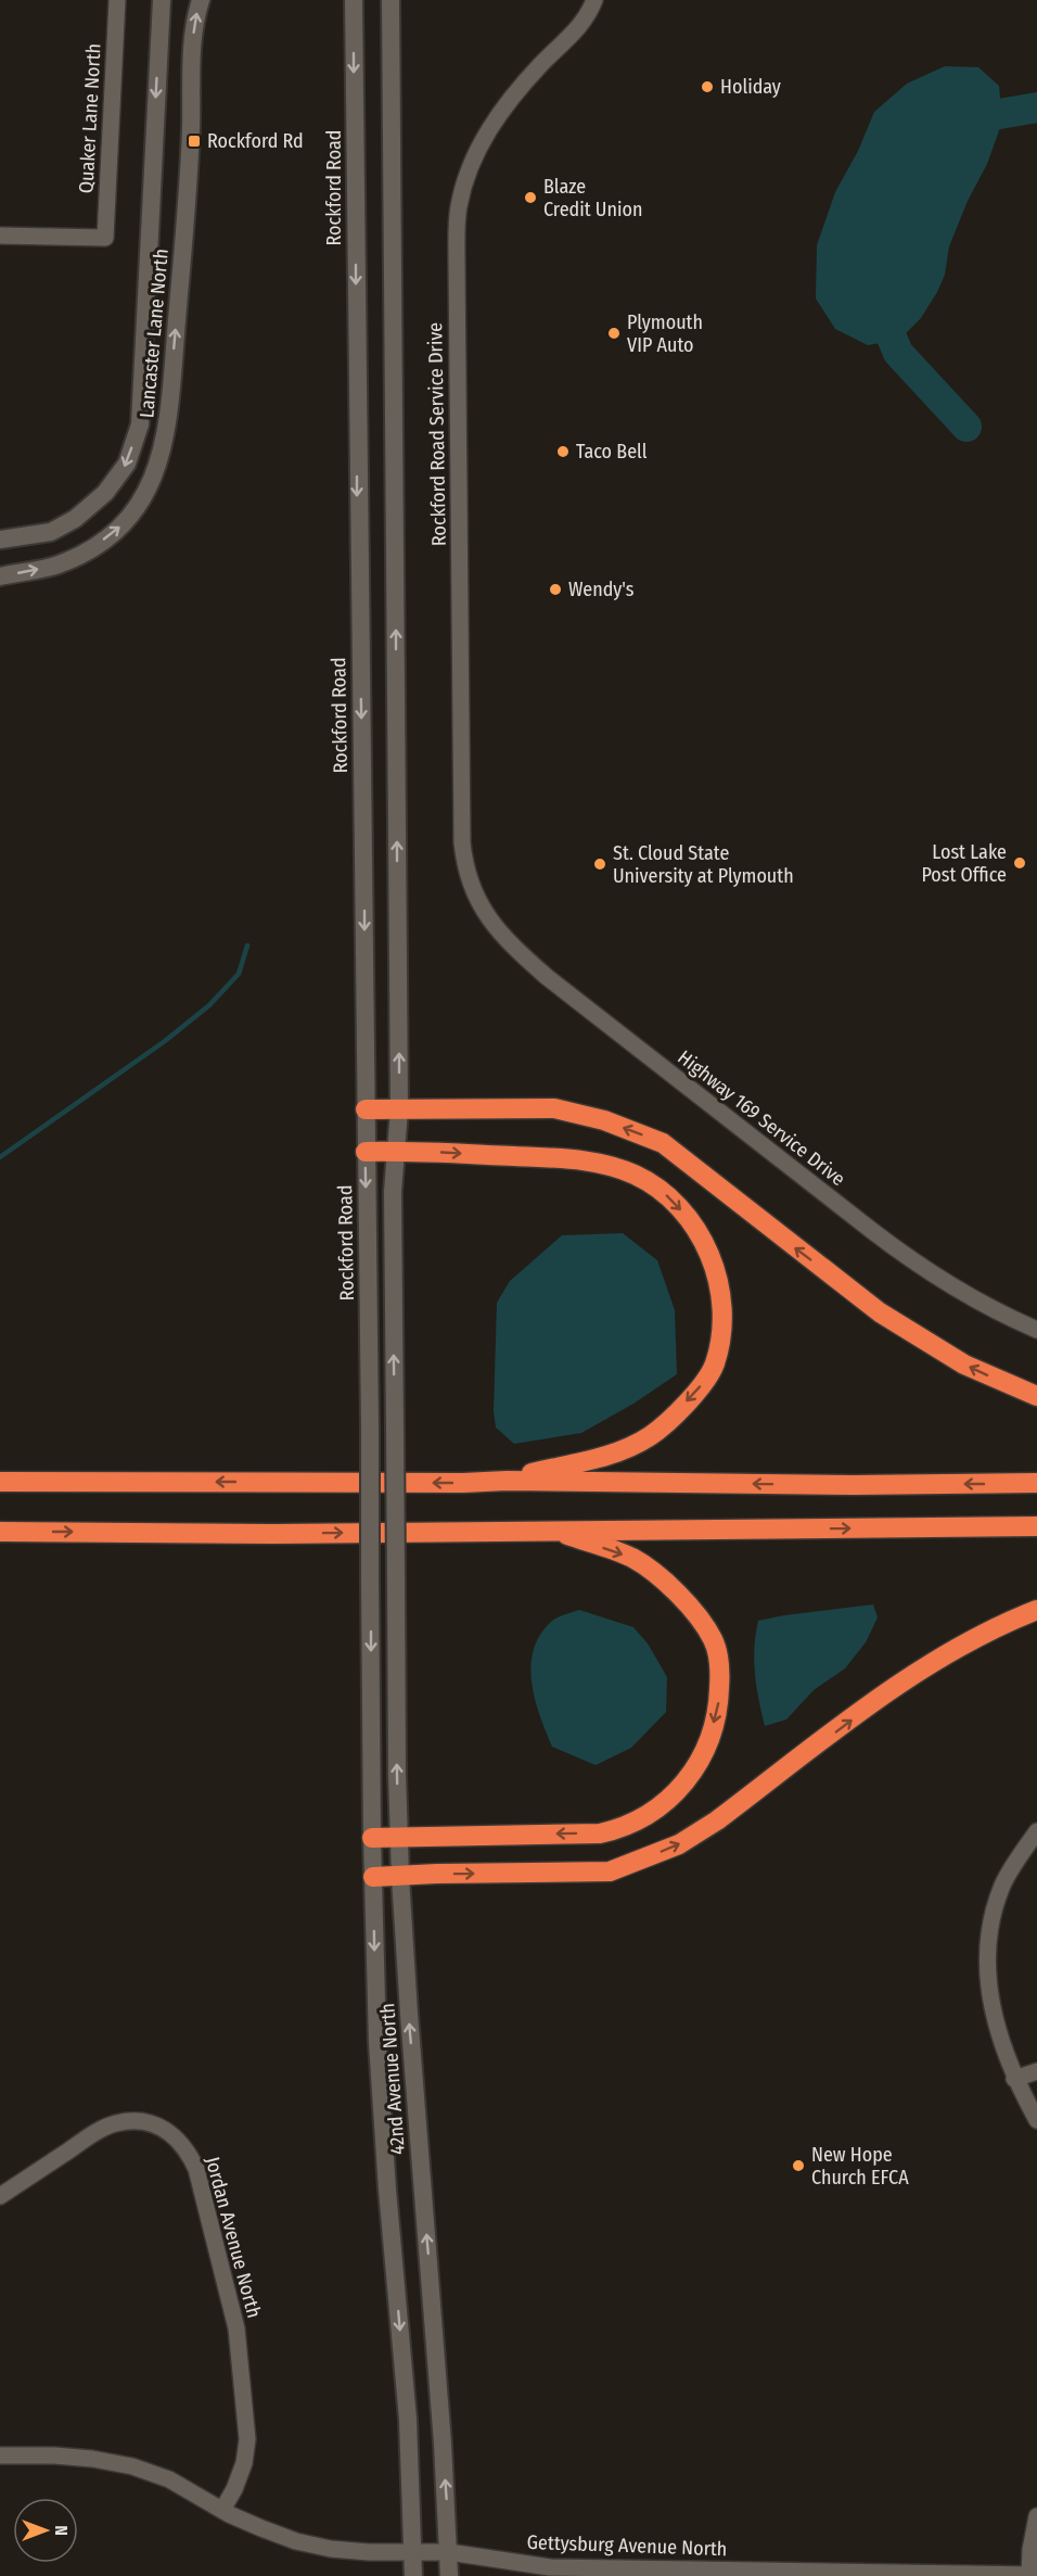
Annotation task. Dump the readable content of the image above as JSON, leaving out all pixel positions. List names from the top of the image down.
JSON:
{
  "streets": {
    "main road": ["Rockford Road", "Lancaster Lane North", "42nd Avenue North"],
    "street": [
      "Quaker Lane North",
      "Rockford Road Service Drive",
      "Highway 169 Service Drive",
      "Jordan Avenue North",
      "Gettysburg Avenue North"
    ]
  },
  "crossings": [
    ["Rockford Road", "42nd Avenue North"],
    ["Rockford Road Service Drive", "Highway 169 Service Drive"],
    ["42nd Avenue North", "Gettysburg Avenue North"],
    ["Jordan Avenue North", "Gettysburg Avenue North"]
  ],
  "places": {
    "other": [
      "Holiday",
      "Blaze Credit Union",
      "Plymouth VIP Auto",
      "Taco Bell",
      "Wendy's",
      "Lost Lake Post Office",
      "St. Cloud State University at Plymouth",
      "New Hope Church EFCA"
    ],
    "transit": ["Rockford Rd"]
  },
  "north": "right"
}
